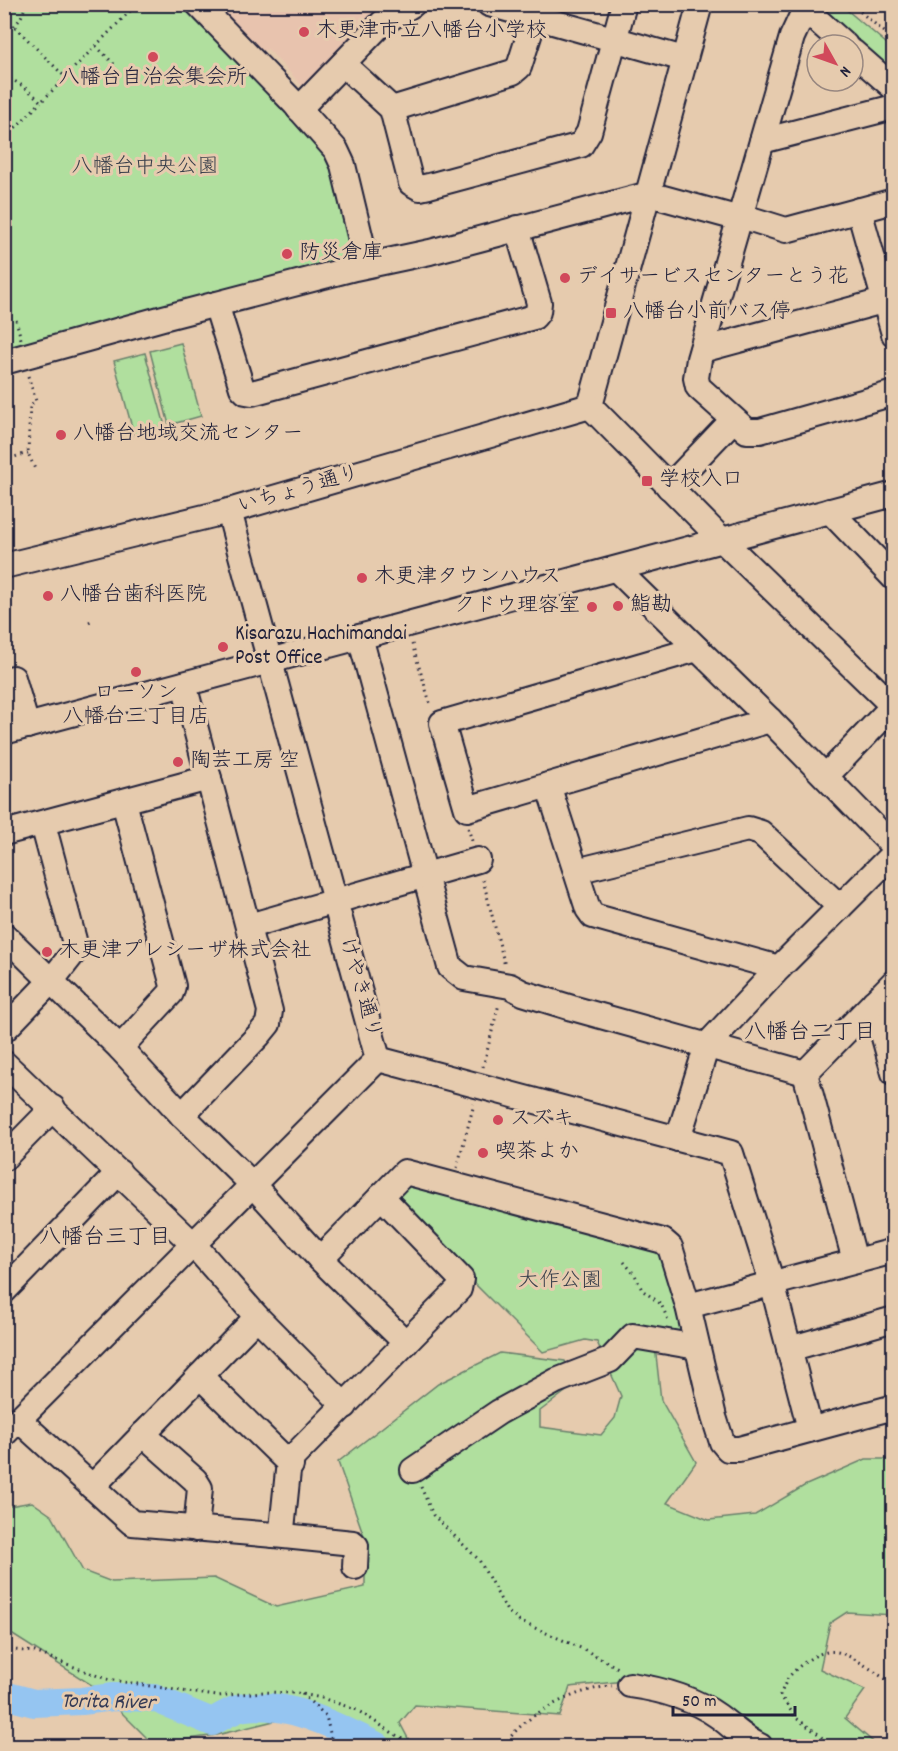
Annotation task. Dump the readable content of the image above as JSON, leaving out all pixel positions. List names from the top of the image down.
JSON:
{
  "streets": {
    "street": ["いちょう通り", "けやき通り"]
  },
  "crossings": [
    ["いちょう通り", "けやき通り"]
  ],
  "districts": ["八幡台二丁目", "八幡台三丁目"],
  "water": ["Torita River"],
  "parks": ["八幡台中央公園", "大作公園"],
  "places": {
    "other": [
      "木更津市立八幡台小学校",
      "八幡台自治会集会所",
      "防災倉庫",
      "デイサービスセンターとう花",
      "八幡台地域交流センター",
      "木更津タウンハウス",
      "八幡台歯科医院",
      "鮨勘",
      "クドウ理容室",
      "Kisarazu Hachimandai Post Office",
      "ローソン 八幡台三丁目店",
      "陶芸工房 空",
      "木更津プレシーザ株式会社",
      "スズキ",
      "喫茶よか"
    ],
    "transit": ["八幡台小前バス停", "学校入口"]
  },
  "scale_bar": "50 m",
  "north": "bottom right"
}
